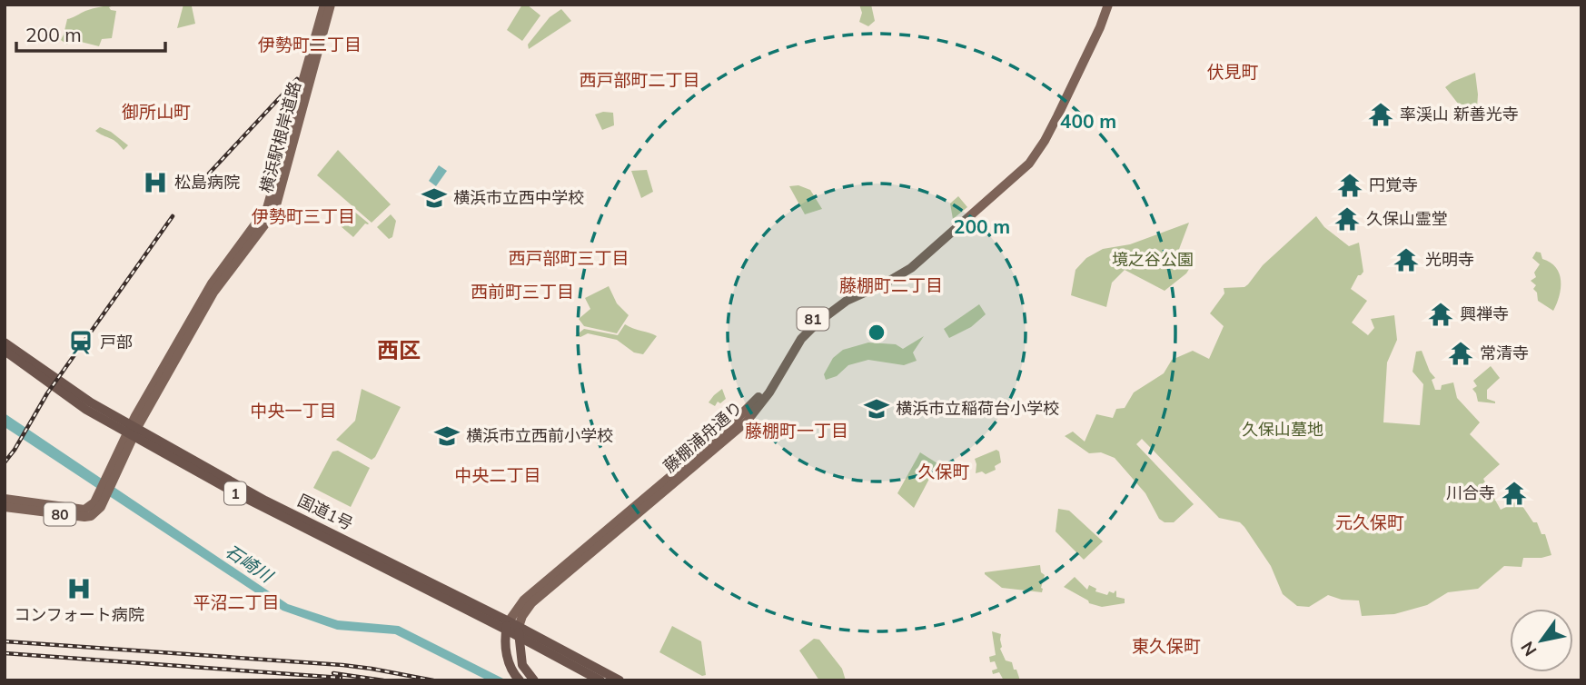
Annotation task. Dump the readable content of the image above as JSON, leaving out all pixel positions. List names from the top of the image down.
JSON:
{
  "streets": {
    "highway": ["1", "国道1号"],
    "main road": [
      "横浜駅根岸道路",
      "81",
      "藤棚浦舟通り",
      "80"
    ]
  },
  "crossings": [
    ["横浜駅根岸道路", "国道1号"],
    ["横浜駅根岸道路", "80"],
    ["藤棚浦舟通り", "国道1号"],
    ["国道1号", "80"]
  ],
  "districts": [
    "伊勢町二丁目",
    "伏見町",
    "西戸部町二丁目",
    "御所山町",
    "伊勢町三丁目",
    "西戸部町三丁目",
    "藤棚町二丁目",
    "西前町三丁目",
    "西区",
    "中央一丁目",
    "藤棚町一丁目",
    "久保町",
    "中央二丁目",
    "元久保町",
    "平沼二丁目",
    "東久保町"
  ],
  "water": ["石崎川"],
  "parks": ["境之谷公園", "久保山墓地"],
  "places": {
    "temple": [
      "率渓山 新善光寺",
      "円覚寺",
      "久保山霊堂",
      "光明寺",
      "興禅寺",
      "常清寺",
      "川合寺"
    ],
    "hospital": ["松島病院", "コンフォート病院"],
    "school or university": ["横浜市立西中学校", "横浜市立稲荷台小学校", "横浜市立西前小学校"],
    "station": ["戸部"]
  },
  "scale_bar": "200 m",
  "north": "bottom left",
  "rings": ["400 m", "200 m"]
}
